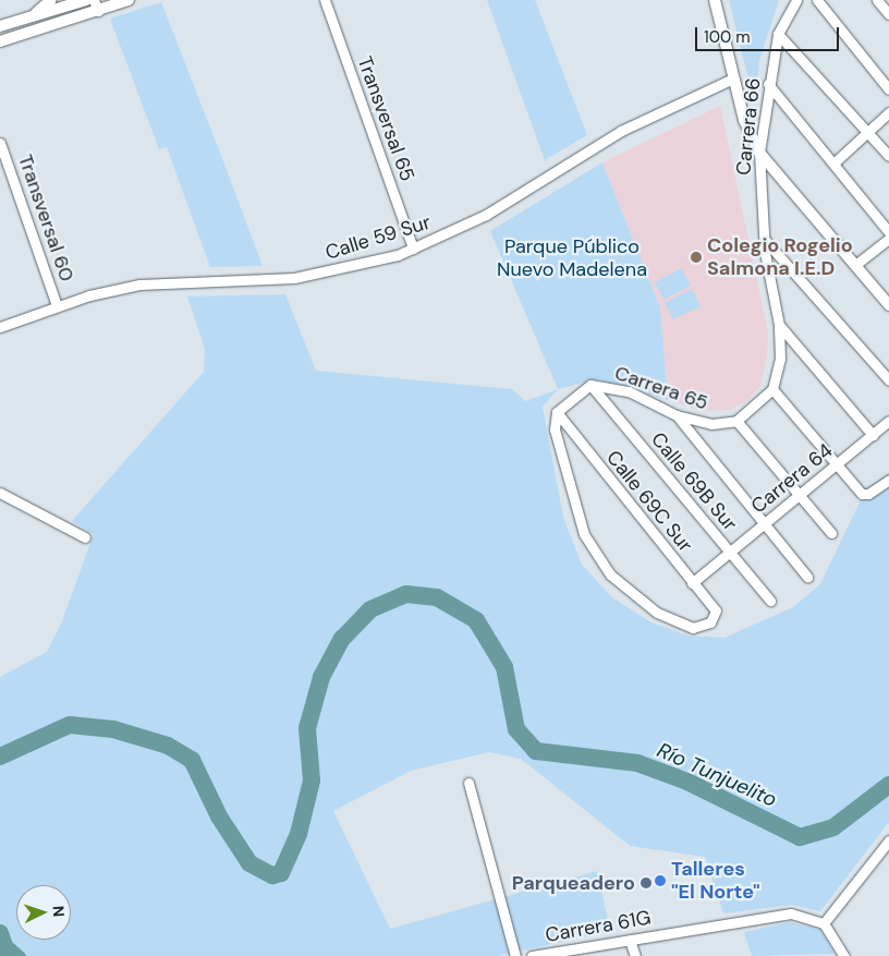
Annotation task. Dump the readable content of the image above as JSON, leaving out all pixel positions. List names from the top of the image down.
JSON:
{
  "streets": {
    "street": [
      "Transversal 65",
      "Carrera 66",
      "Transversal 60",
      "Calle 59 Sur",
      "Carrera 65",
      "Carrera 64",
      "Calle 69B Sur",
      "Calle 69C Sur",
      "Carrera 61G"
    ]
  },
  "crossings": [
    ["Transversal 65", "Calle 59 Sur"],
    ["Transversal 60", "Calle 59 Sur"],
    ["Carrera 65", "Calle 69B Sur"],
    ["Carrera 64", "Calle 69B Sur"],
    ["Carrera 64", "Calle 69C Sur"]
  ],
  "water": ["Río Tunjuelito"],
  "parks": ["Parque Público Nuevo Madelena"],
  "places": ["Colegio Rogelio Salmona I.E.D", "Talleres \"El Norte\"", "Parqueadero"],
  "scale_bar": "100 m",
  "north": "right"
}
